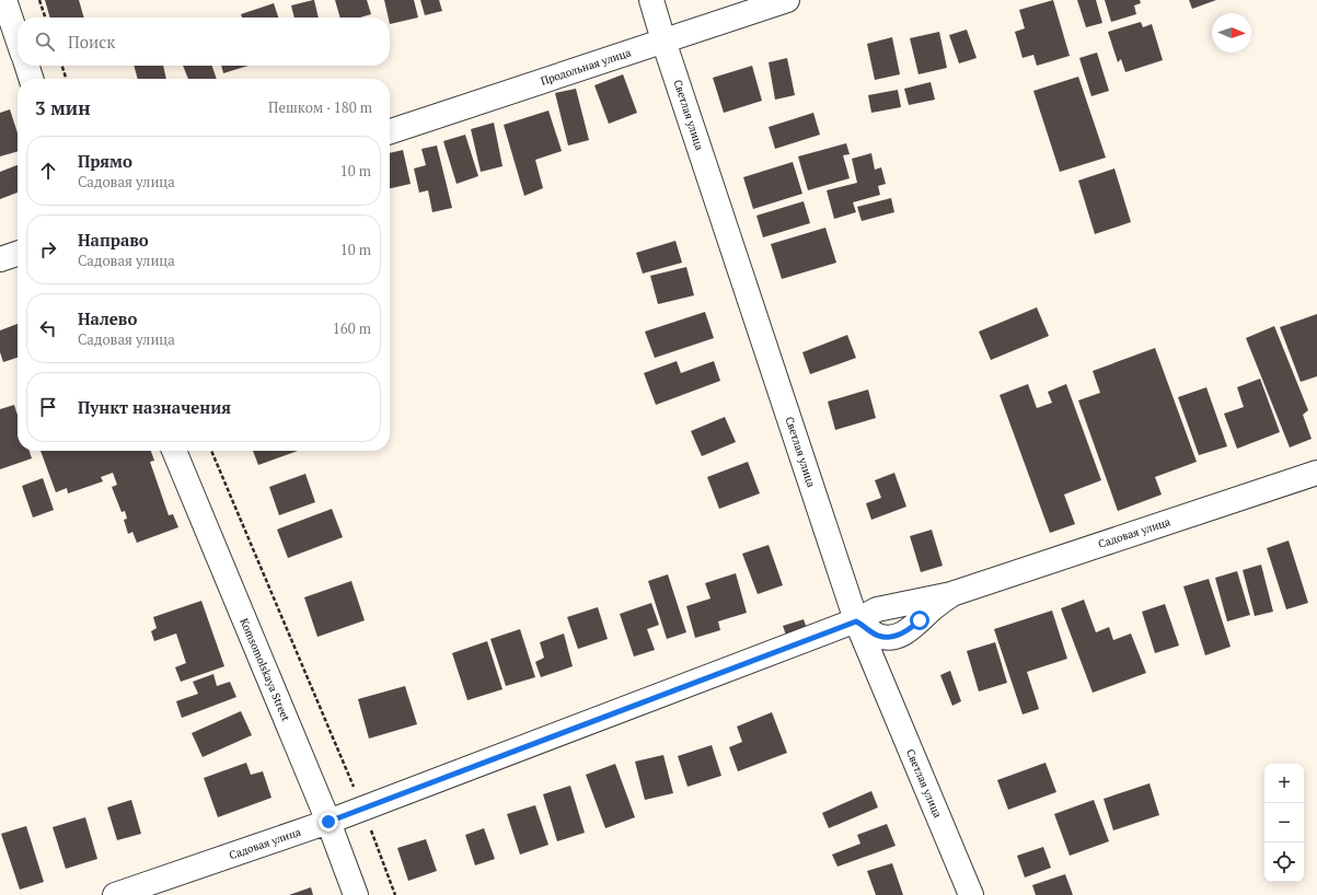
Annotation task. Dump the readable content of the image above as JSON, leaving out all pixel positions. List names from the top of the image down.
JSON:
{
  "streets": {
    "street": [
      "Продольная улица",
      "Светлая улица",
      "Садовая улица",
      "Komsomolskaya Street"
    ]
  },
  "crossings": [
    ["Продольная улица", "Светлая улица"],
    ["Светлая улица", "Садовая улица"],
    ["Садовая улица", "Komsomolskaya Street"]
  ],
  "north": "right",
  "page": {
    "search": "Поиск",
    "heading": ["3 мин", "Пешком · 180 m"],
    "list": [
      ["Прямо", "Садовая улица", "10 m"],
      ["Направо", "Садовая улица", "10 m"],
      ["Налево", "Садовая улица", "160 m"],
      "Пункт назначения"
    ],
    "map_buttons": ["+", "−"]
  }
}
